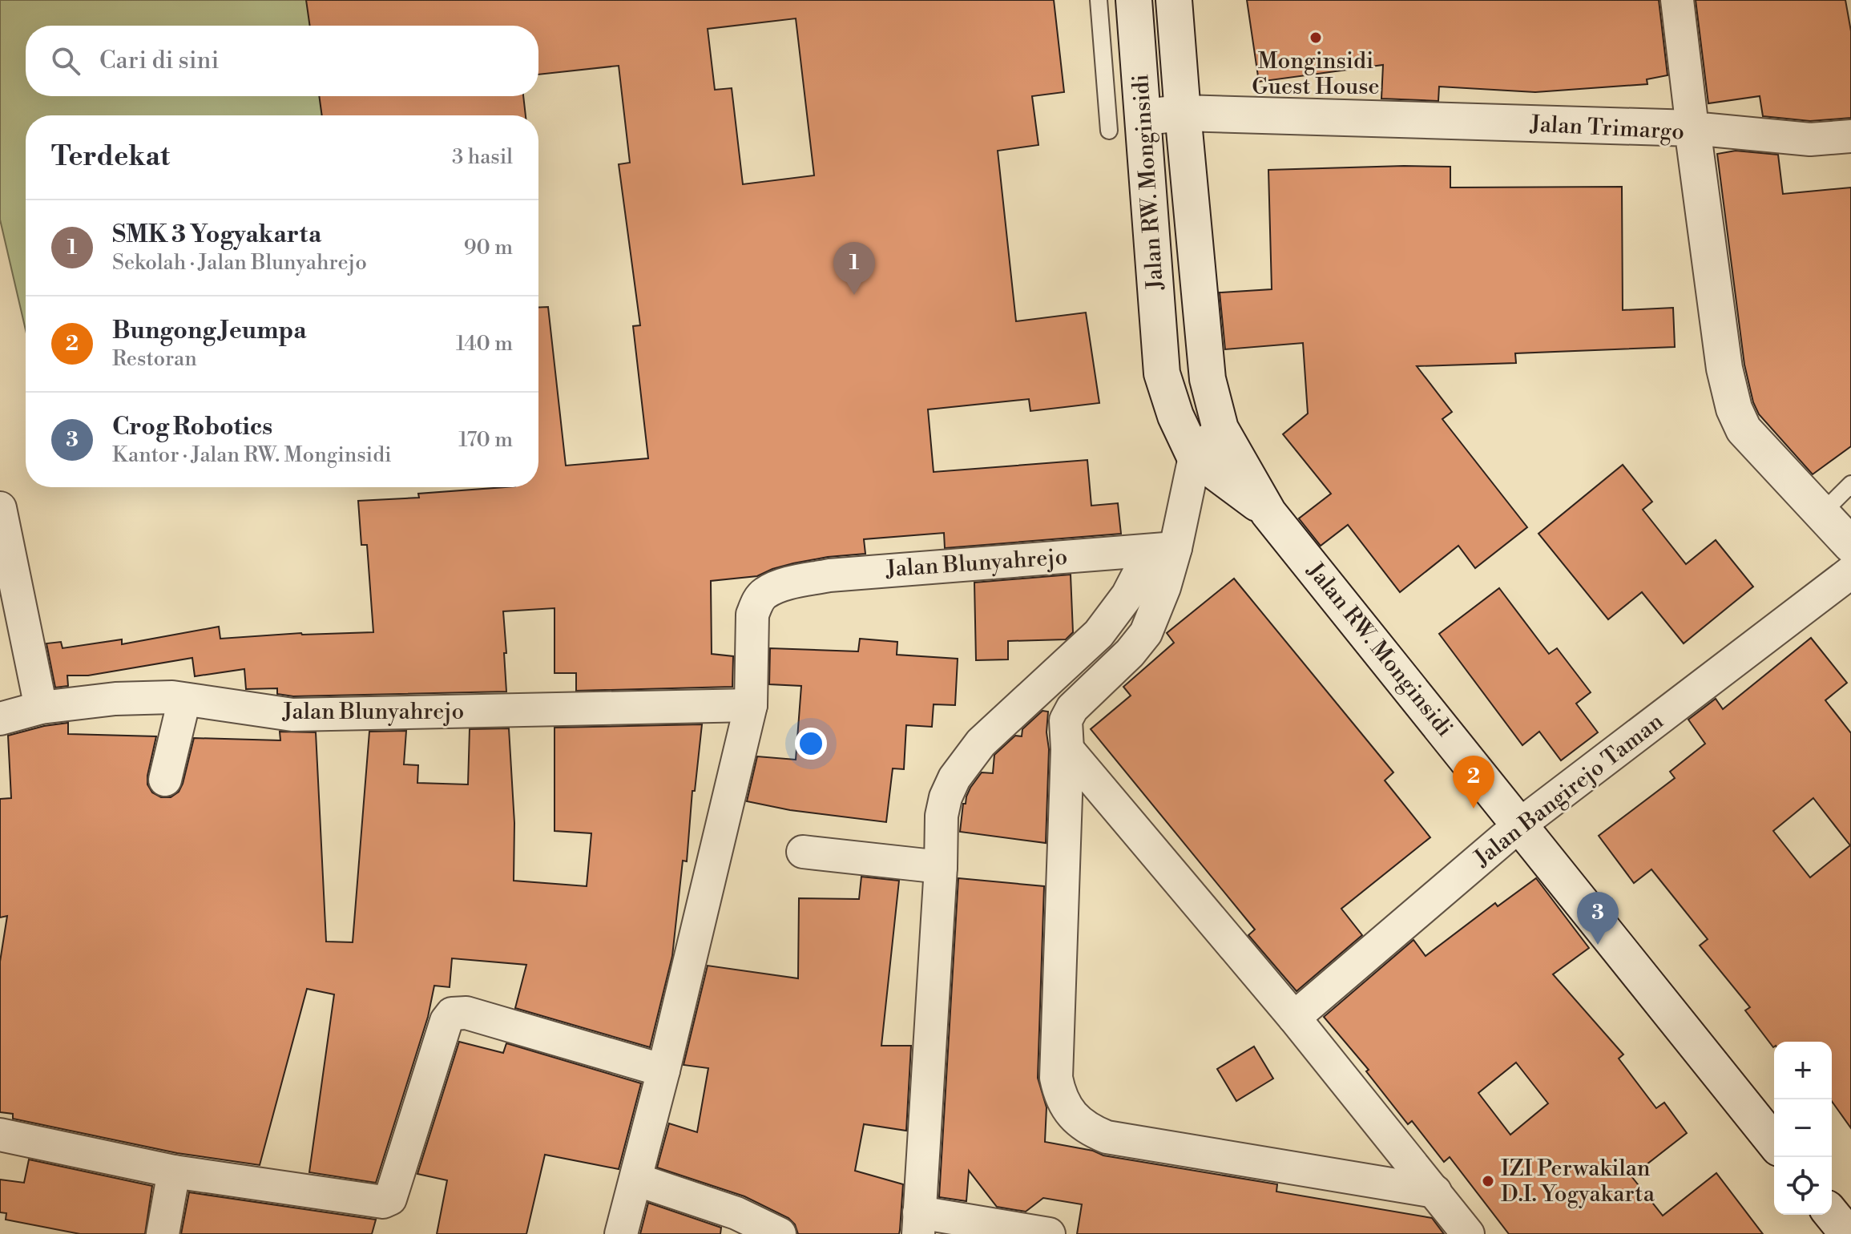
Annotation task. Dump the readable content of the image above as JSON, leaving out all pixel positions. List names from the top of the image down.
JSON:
{
  "streets": {
    "main road": ["Jalan Trimargo", "Jalan RW. Monginsidi"],
    "street": ["Jalan Blunyahrejo", "Jalan Bangirejo Taman"]
  },
  "crossings": [
    ["Jalan Trimargo", "Jalan RW. Monginsidi"],
    ["Jalan RW. Monginsidi", "Jalan Bangirejo Taman"]
  ],
  "places": ["Monginsidi Guest House", "IZI Perwakilan D.I. Yogyakarta"],
  "page": {
    "search": "Cari di sini",
    "heading": ["Terdekat", "3 hasil"],
    "list": [
      {
        "mark": "1",
        "name": "SMK 3 Yogyakarta",
        "note": "Sekolah · Jalan Blunyahrejo",
        "value": "90 m"
      },
      {
        "mark": "2",
        "name": "Bungong Jeumpa",
        "note": "Restoran",
        "value": "140 m"
      },
      {
        "mark": "3",
        "name": "Crog Robotics",
        "note": "Kantor · Jalan RW. Monginsidi",
        "value": "170 m"
      }
    ],
    "pins": ["1", "2", "3"],
    "map_buttons": ["+", "−"]
  }
}
